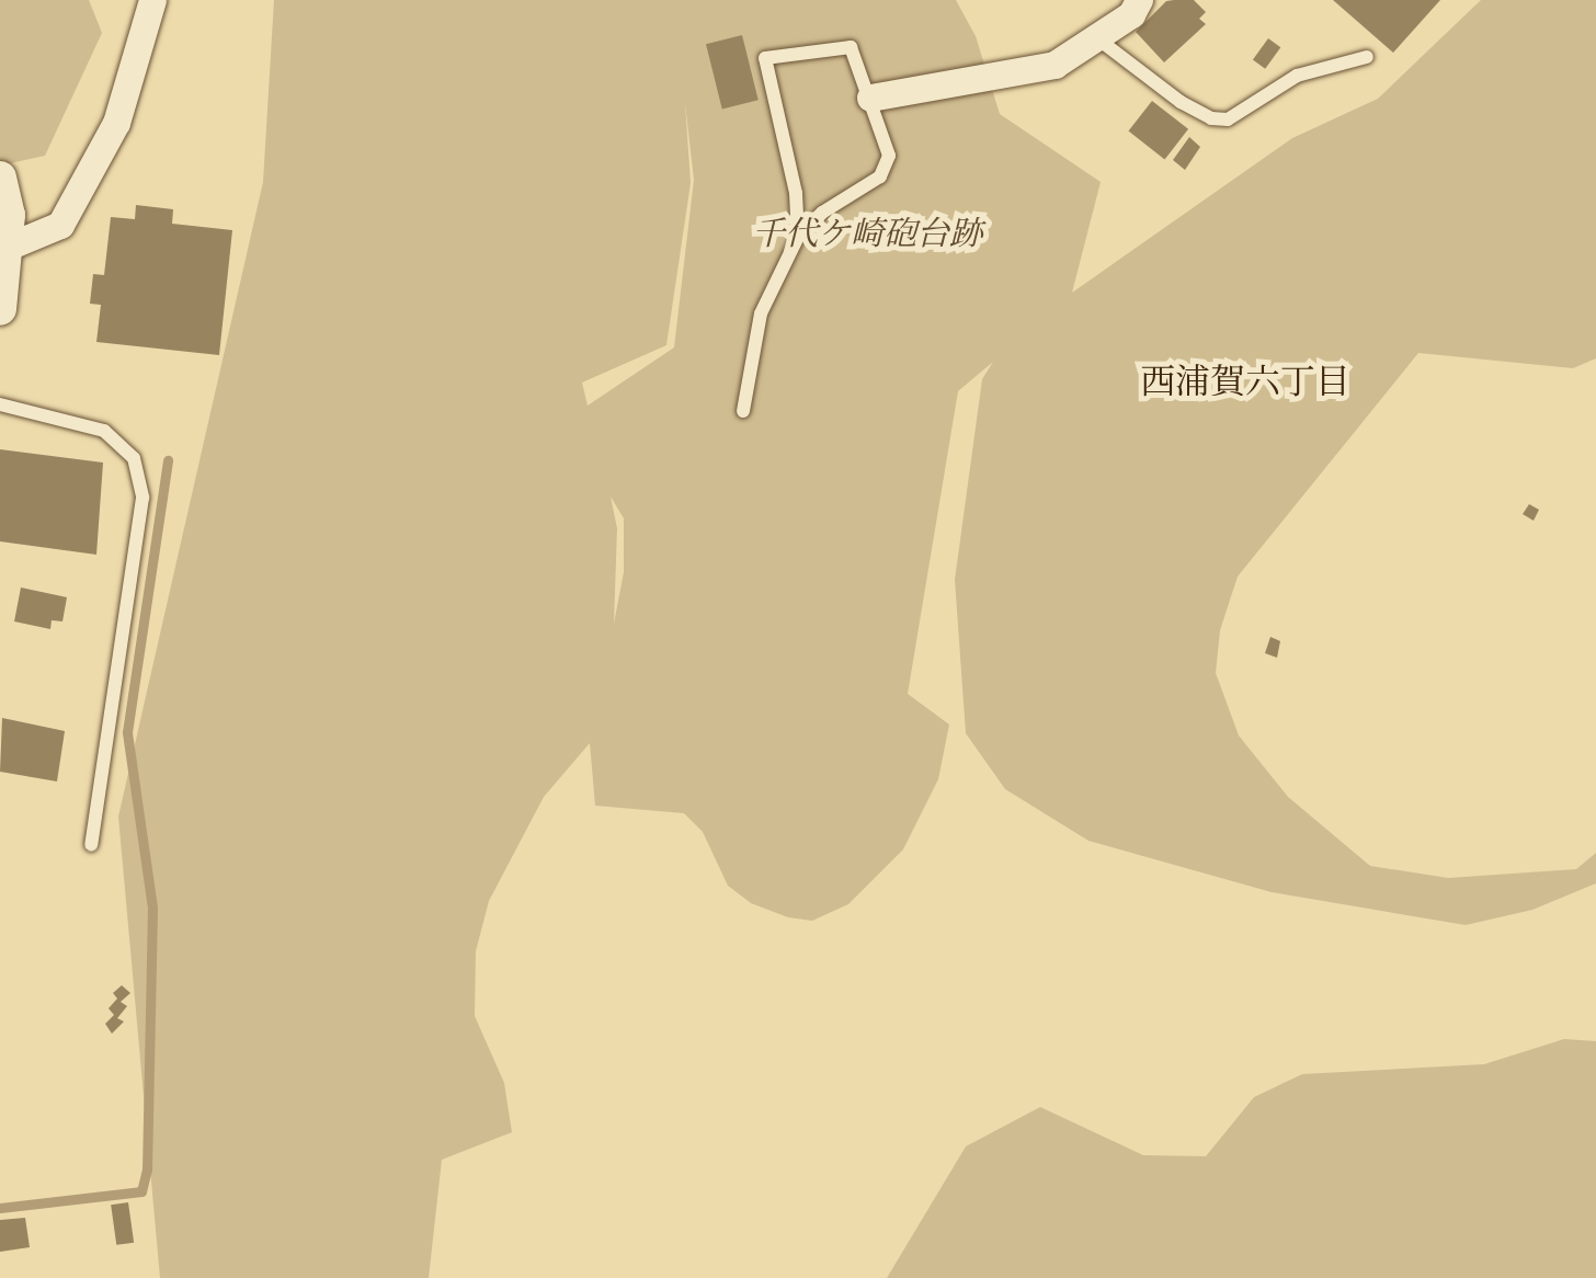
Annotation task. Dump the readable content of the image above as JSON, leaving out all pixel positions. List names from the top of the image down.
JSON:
{
  "districts": ["西浦賀六丁目"],
  "parks": ["千代ケ崎砲台跡"]
}
